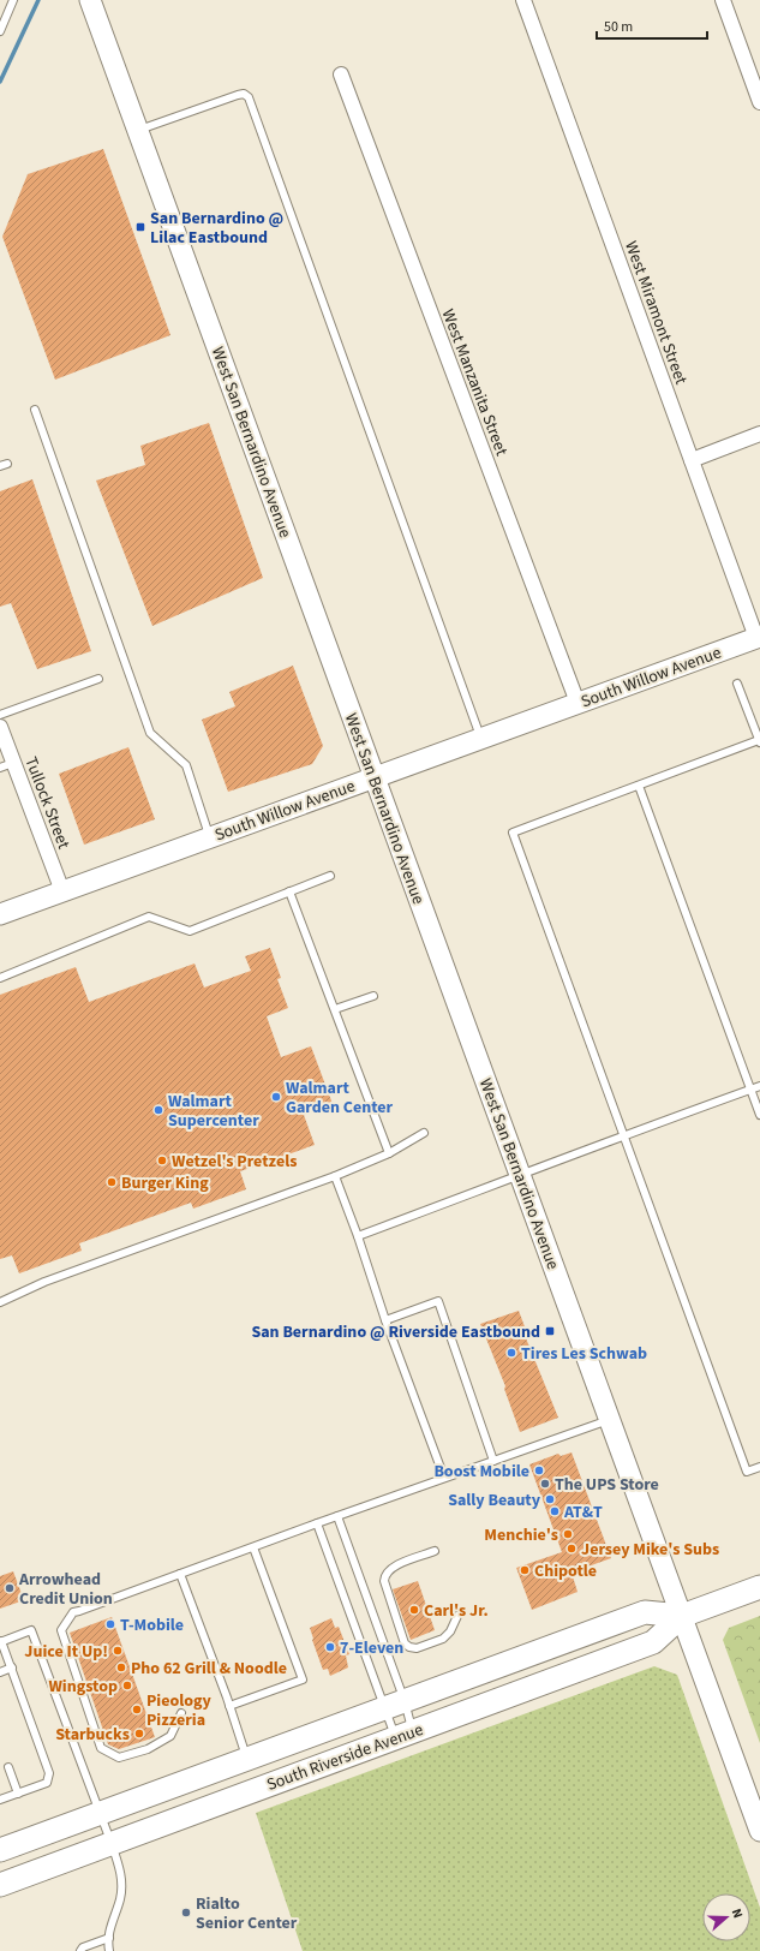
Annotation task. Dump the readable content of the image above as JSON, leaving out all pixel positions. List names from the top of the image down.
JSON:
{
  "streets": {
    "main road": ["West San Bernardino Avenue", "South Willow Avenue", "South Riverside Avenue"],
    "street": ["West Miramont Street", "West Manzanita Street", "Tullock Street"]
  },
  "crossings": [
    ["West Miramont Street", "South Willow Avenue"],
    ["West Manzanita Street", "South Willow Avenue"],
    ["West San Bernardino Avenue", "South Willow Avenue"],
    ["West San Bernardino Avenue", "South Riverside Avenue"],
    ["South Willow Avenue", "Tullock Street"]
  ],
  "places": {
    "transit": ["San Bernardino @ Lilac Eastbound", "San Bernardino @ Riverside Eastbound"],
    "other": [
      "Walmart Garden Center",
      "Walmart Supercenter",
      "Wetzel's Pretzels",
      "Burger King",
      "Tires Les Schwab",
      "Boost Mobile",
      "The UPS Store",
      "Sally Beauty",
      "AT&T",
      "Menchie's",
      "Jersey Mike's Subs",
      "Chipotle",
      "Arrowhead Credit Union",
      "Carl's Jr.",
      "T-Mobile",
      "7-Eleven",
      "Juice It Up!",
      "Pho 62 Grill & Noodle",
      "Wingstop",
      "Pieology Pizzeria",
      "Starbucks",
      "Rialto Senior Center"
    ]
  },
  "scale_bar": "50 m",
  "north": "right"
}
